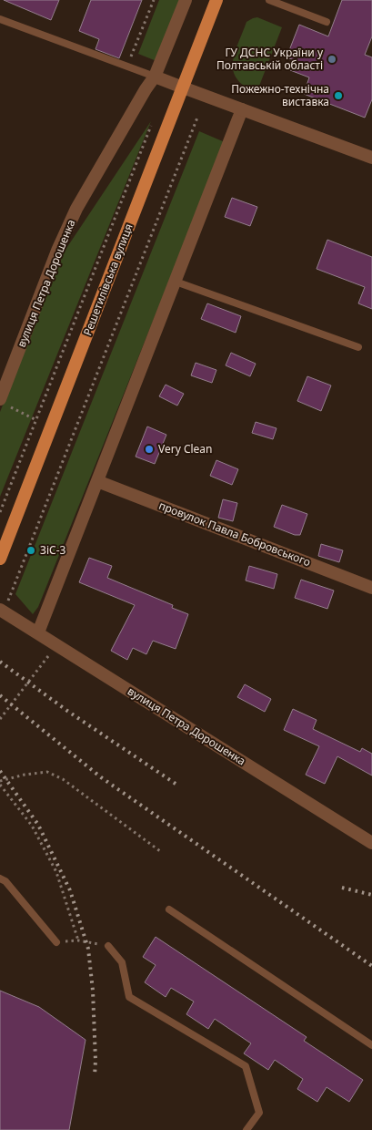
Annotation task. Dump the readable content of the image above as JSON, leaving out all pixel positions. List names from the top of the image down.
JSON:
{
  "streets": {
    "main road": ["Решетилівська вулиця"],
    "street": ["вулиця Петра Дорошенка", "провулок Павла Бобровського"]
  },
  "places": [
    "ГУ ДСНС України у Полтавській області",
    "Пожежно-технічна виставка",
    "Very Clean",
    "ЗіС-3"
  ]
}
